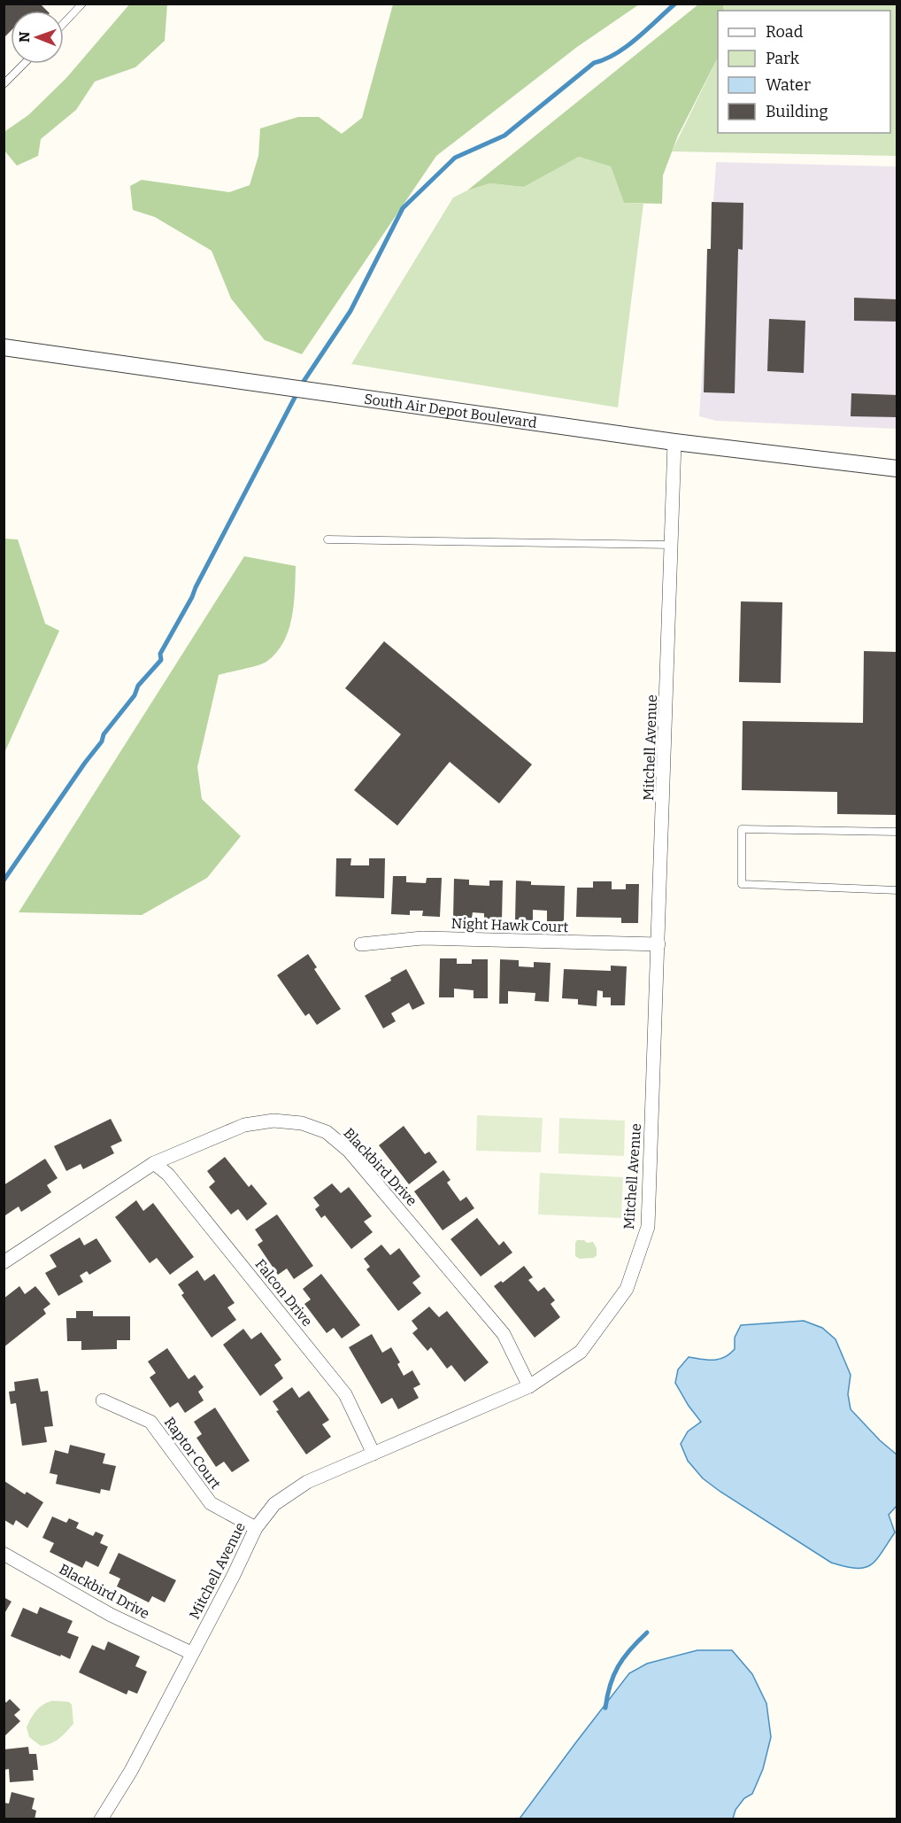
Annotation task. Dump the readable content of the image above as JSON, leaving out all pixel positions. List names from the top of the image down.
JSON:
{
  "streets": {
    "street": [
      "South Air Depot Boulevard",
      "Mitchell Avenue",
      "Night Hawk Court",
      "Blackbird Drive",
      "Falcon Drive",
      "Raptor Court"
    ]
  },
  "crossings": [
    ["South Air Depot Boulevard", "Mitchell Avenue"],
    ["Mitchell Avenue", "Night Hawk Court"],
    ["Mitchell Avenue", "Blackbird Drive"],
    ["Mitchell Avenue", "Falcon Drive"],
    ["Mitchell Avenue", "Raptor Court"],
    ["Blackbird Drive", "Falcon Drive"]
  ],
  "legend": [
    "Road",
    "Park",
    "Water",
    "Building"
  ],
  "north": "left"
}
